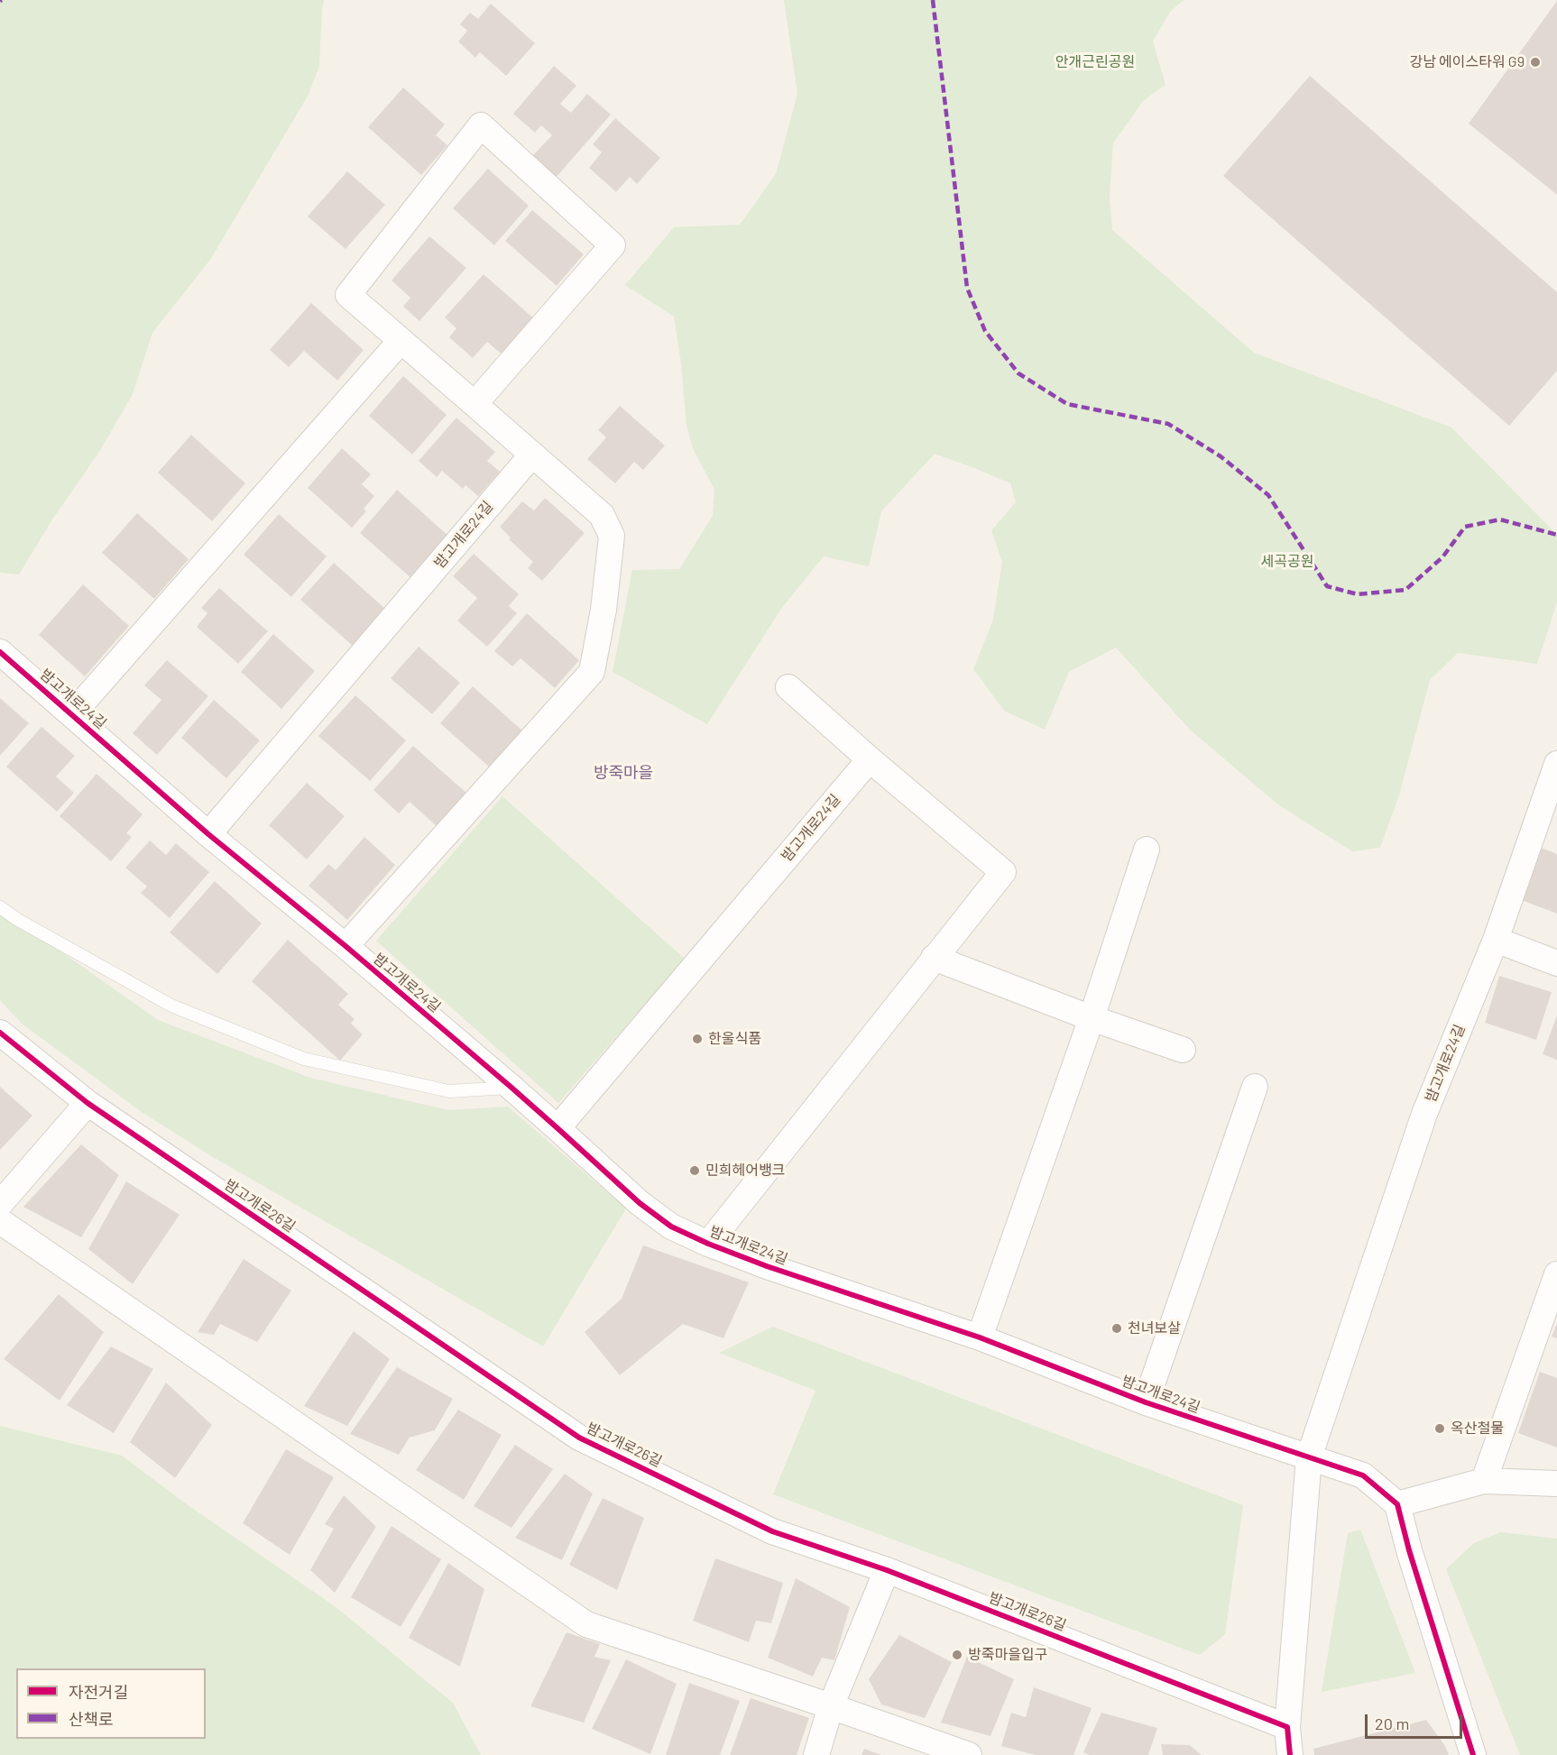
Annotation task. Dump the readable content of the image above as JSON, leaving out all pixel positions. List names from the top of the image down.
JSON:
{
  "streets": {
    "street": ["밤고개로24길", "밤고개로26길"]
  },
  "districts": ["방죽마을"],
  "parks": ["안개근린공원", "세곡공원"],
  "places": [
    "강남 에이스타워 G9",
    "한울식품",
    "민희헤어뱅크",
    "천녀보살",
    "옥산철물",
    "방죽마을입구"
  ],
  "legend": ["자전거길", "산책로"],
  "scale_bar": "20 m"
}
